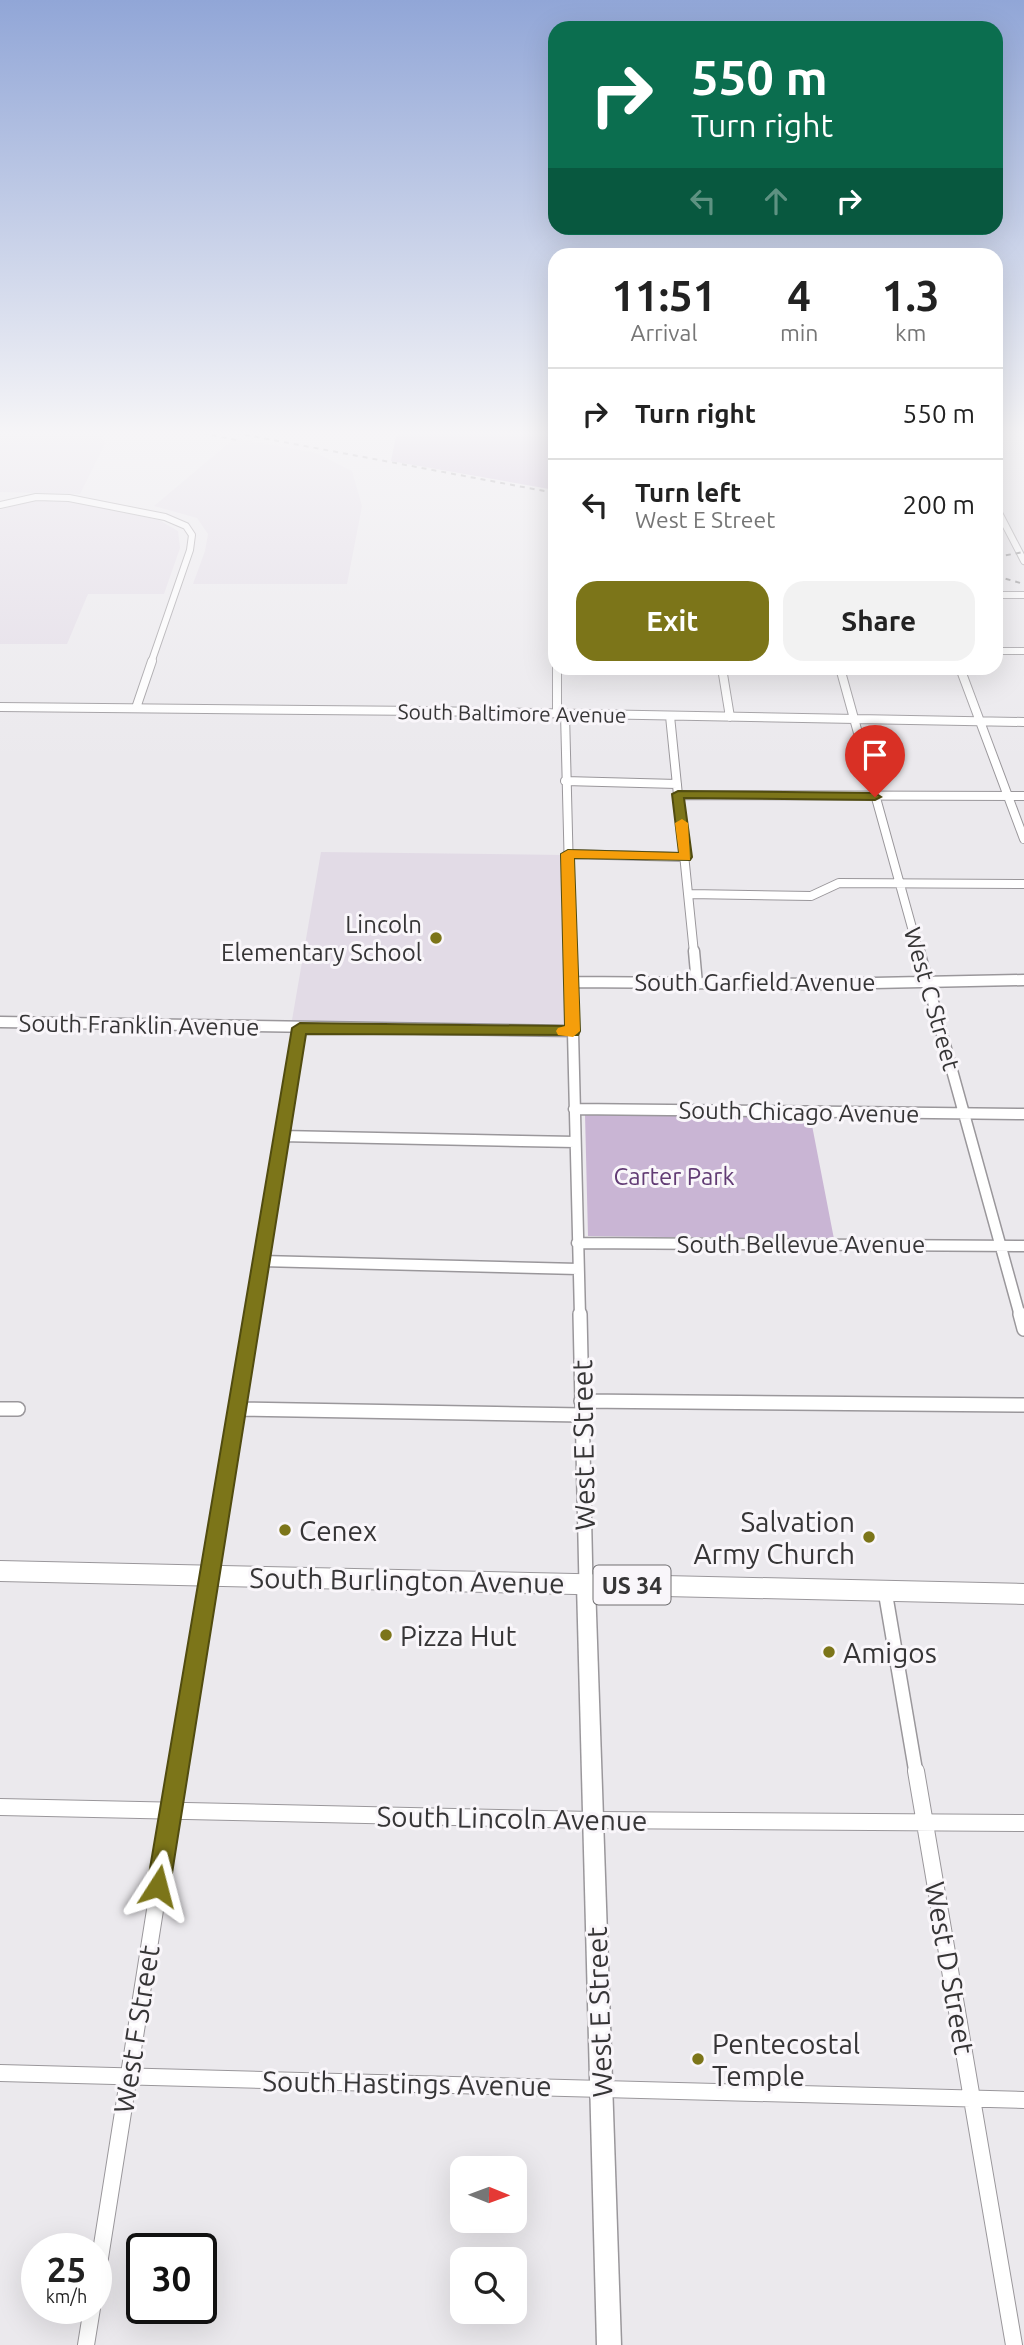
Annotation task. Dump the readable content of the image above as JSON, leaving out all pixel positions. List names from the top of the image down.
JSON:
{
  "streets": {
    "highway": ["South Burlington Avenue", "US 34"],
    "main road": ["West E Street"],
    "street": [
      "South Baltimore Avenue",
      "South Garfield Avenue",
      "West C Street",
      "South Franklin Avenue",
      "South Chicago Avenue",
      "South Bellevue Avenue",
      "South Lincoln Avenue",
      "West D Street",
      "West F Street",
      "South Hastings Avenue"
    ]
  },
  "crossings": [
    ["South Baltimore Avenue", "West C Street"],
    ["South Baltimore Avenue", "West E Street"],
    ["South Garfield Avenue", "West C Street"],
    ["South Garfield Avenue", "West E Street"],
    ["West C Street", "South Chicago Avenue"],
    ["West C Street", "South Bellevue Avenue"],
    ["South Franklin Avenue", "West E Street"],
    ["South Franklin Avenue", "West F Street"],
    ["South Chicago Avenue", "West E Street"],
    ["South Bellevue Avenue", "West E Street"],
    ["West E Street", "South Burlington Avenue"],
    ["West E Street", "South Lincoln Avenue"],
    ["West E Street", "South Hastings Avenue"],
    ["South Burlington Avenue", "West D Street"],
    ["South Burlington Avenue", "West F Street"],
    ["South Lincoln Avenue", "West D Street"],
    ["South Lincoln Avenue", "West F Street"],
    ["West D Street", "South Hastings Avenue"],
    ["West F Street", "South Hastings Avenue"]
  ],
  "parks": ["Carter Park"],
  "places": [
    "Lincoln Elementary School",
    "Cenex",
    "Salvation Army Church",
    "Pizza Hut",
    "Amigos",
    "Pentecostal Temple"
  ],
  "north": "right",
  "page": {
    "turn": ["550 m", "Turn right"],
    "eta": [
      "11:51",
      "Arrival",
      "4",
      "min",
      "1.3",
      "km"
    ],
    "list": [
      {
        "name": "Turn right",
        "value": "550 m"
      },
      {
        "name": "Turn left",
        "note": "West E Street",
        "value": "200 m"
      }
    ],
    "buttons": ["Exit", "Share"],
    "speed": "25 km/h",
    "limit": "30"
  }
}
